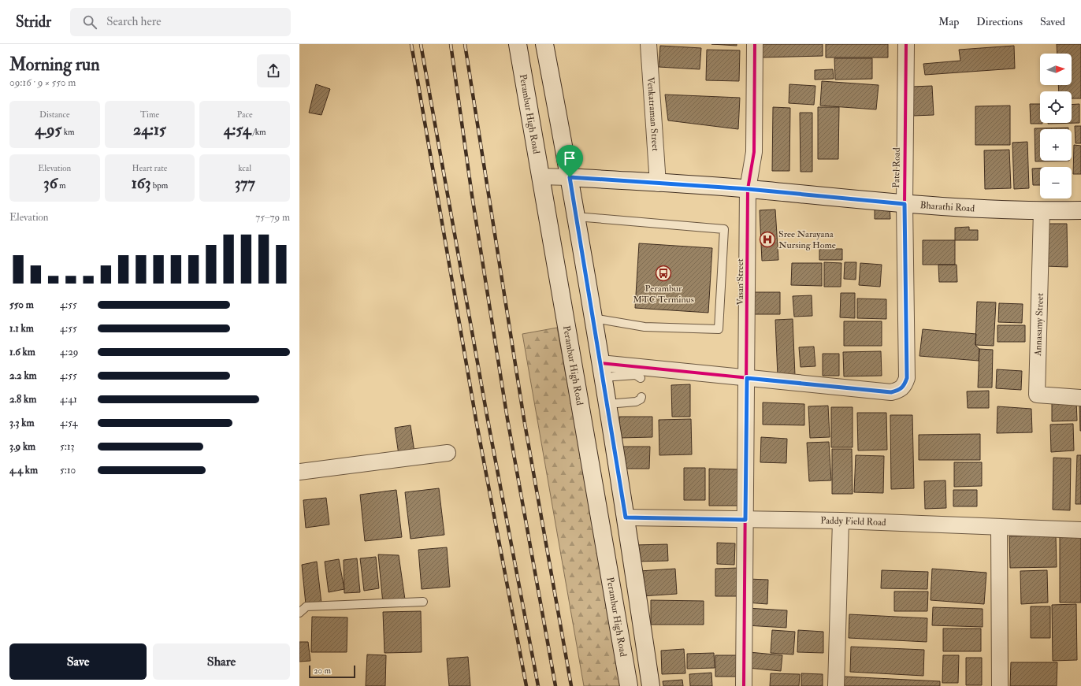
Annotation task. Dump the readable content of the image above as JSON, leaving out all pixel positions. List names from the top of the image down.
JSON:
{
  "streets": {
    "main road": ["Perambur High Road", "Bharathi Road"],
    "street": [
      "Venkatraman Street",
      "Patel Road",
      "Vasan Street",
      "Annasamy Street",
      "Paddy Field Road"
    ]
  },
  "crossings": [
    ["Venkatraman Street", "Bharathi Road"],
    ["Patel Road", "Bharathi Road"],
    ["Patel Road", "Vasan Street"],
    ["Bharathi Road", "Vasan Street"],
    ["Bharathi Road", "Annasamy Street"],
    ["Vasan Street", "Paddy Field Road"]
  ],
  "places": {
    "hospital": ["Sree Narayana Nursing Home"],
    "bus stop": ["Perambur MTC Terminus"]
  },
  "scale_bar": "20 m",
  "north": "right",
  "page": {
    "header": "Stridr",
    "search": "Search here",
    "nav": ["Map", "Directions", "Saved"],
    "heading": ["Morning run", "09:16 · 9 × 550 m"],
    "map_buttons": ["+", "−"],
    "stats": [
      ["Distance", "4.95 km"],
      ["Time", "24:15"],
      ["Pace", "4:54 /km"],
      ["Elevation", "36 m"],
      ["Heart rate", "163 bpm"],
      ["kcal", "377"]
    ],
    "chart": ["Elevation", "75–79 m"],
    "list": [
      {
        "name": "550 m",
        "note": "4:55"
      },
      {
        "name": "1.1 km",
        "note": "4:55"
      },
      {
        "name": "1.6 km",
        "note": "4:29"
      },
      {
        "name": "2.2 km",
        "note": "4:55"
      },
      {
        "name": "2.8 km",
        "note": "4:41"
      },
      {
        "name": "3.3 km",
        "note": "4:54"
      },
      {
        "name": "3.9 km",
        "note": "5:13"
      },
      {
        "name": "4.4 km",
        "note": "5:10"
      }
    ],
    "buttons": ["Save", "Share"],
    "scale": "20 m"
  }
}
